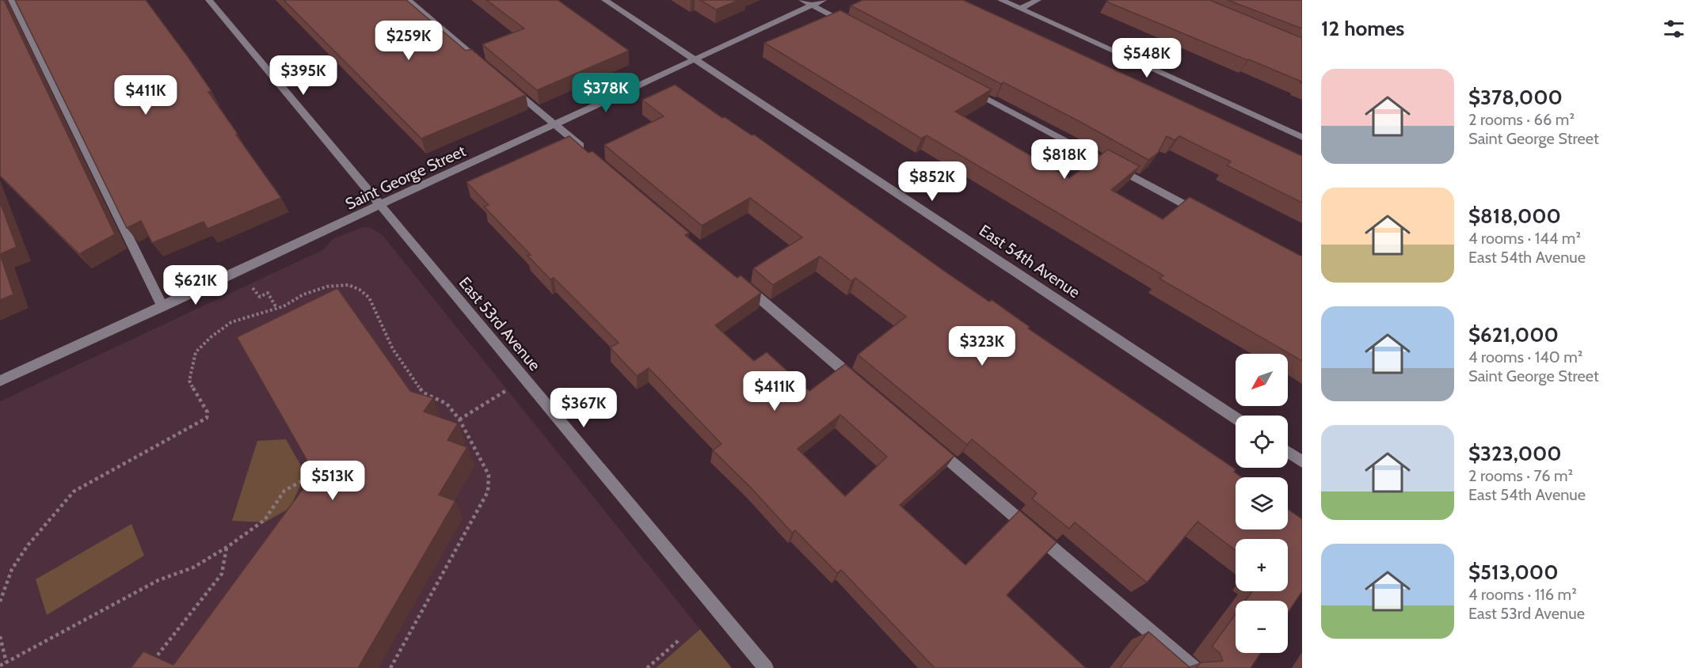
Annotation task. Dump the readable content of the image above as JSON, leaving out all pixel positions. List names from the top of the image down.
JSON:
{
  "streets": {
    "street": ["Saint George Street", "East 54th Avenue", "East 53rd Avenue"]
  },
  "crossings": [
    ["Saint George Street", "East 54th Avenue"],
    ["Saint George Street", "East 53rd Avenue"]
  ],
  "north": "bottom left",
  "page": {
    "heading": "12 homes",
    "price": [
      "$259K",
      "$548K",
      "$395K",
      "$378K",
      "$411K",
      "$818K",
      "$852K",
      "$621K",
      "$323K",
      "$411K",
      "$367K",
      "$513K"
    ],
    "list": [
      {
        "name": "$378,000",
        "note": "2 rooms · 66 m² · Saint George Street"
      },
      {
        "name": "$818,000",
        "note": "4 rooms · 144 m² · East 54th Avenue"
      },
      {
        "name": "$621,000",
        "note": "4 rooms · 140 m² · Saint George Street"
      },
      {
        "name": "$323,000",
        "note": "2 rooms · 76 m² · East 54th Avenue"
      },
      {
        "name": "$513,000",
        "note": "4 rooms · 116 m² · East 53rd Avenue"
      }
    ],
    "map_buttons": ["+", "−"]
  }
}
